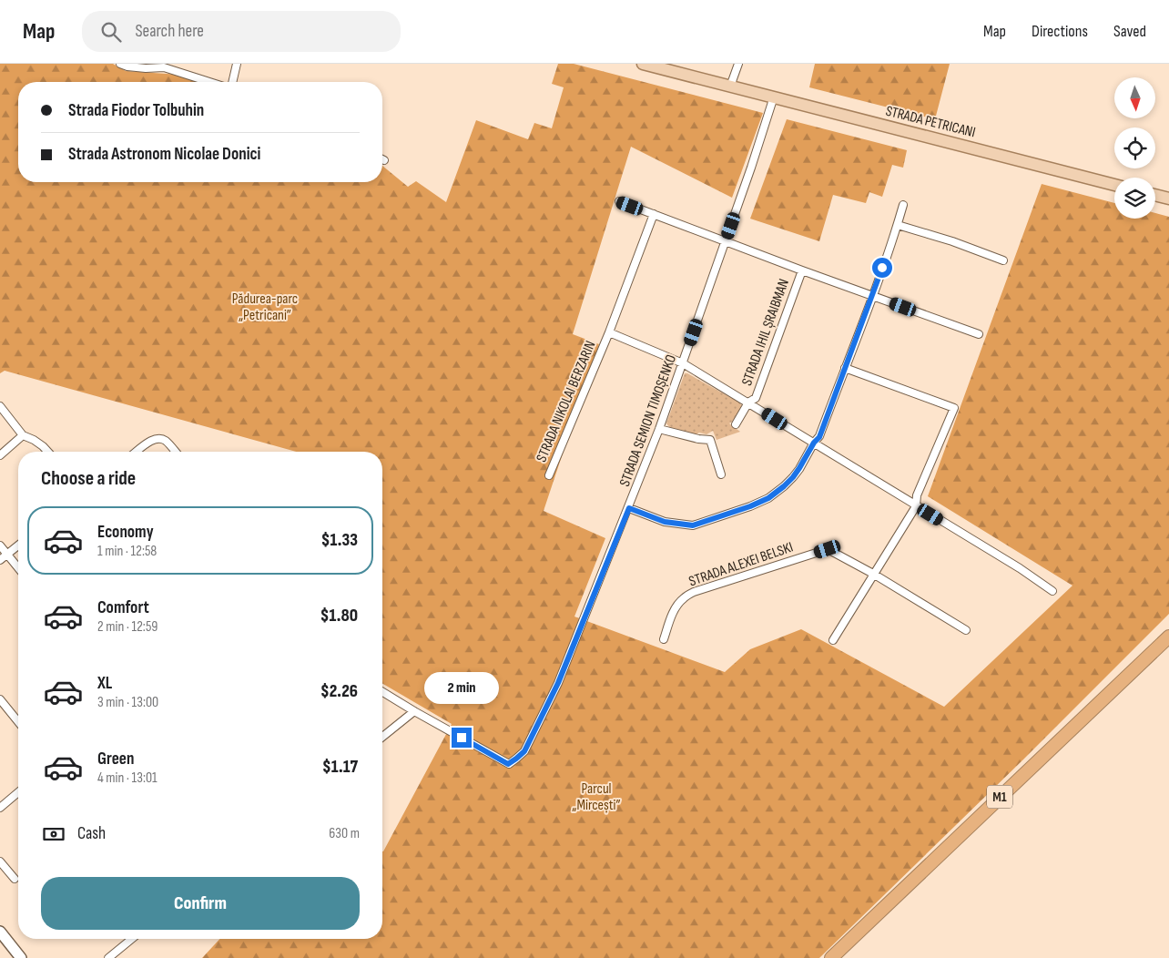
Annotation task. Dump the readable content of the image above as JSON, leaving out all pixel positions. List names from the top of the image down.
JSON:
{
  "streets": {
    "highway": ["M1"],
    "main road": ["STRADA PETRICANI"],
    "street": [
      "STRADA IHIL ȘRAIBMAN",
      "STRADA NIKOLAI BERZARIN",
      "STRADA SEMION TIMOȘENKO",
      "STRADA ALEXEI BELSKI"
    ]
  },
  "crossings": [
    ["STRADA PETRICANI", "STRADA SEMION TIMOȘENKO"],
    ["STRADA IHIL ȘRAIBMAN", "STRADA NIKOLAI BERZARIN"],
    ["STRADA NIKOLAI BERZARIN", "STRADA SEMION TIMOȘENKO"]
  ],
  "parks": ["Pădurea-parc „Petricani”", "Parcul „Mircești”"],
  "north": "bottom",
  "page": {
    "header": "Map",
    "search": "Search here",
    "nav": ["Map", "Directions", "Saved"],
    "banner": ["Strada Fiodor Tolbuhin", "Strada Astronom Nicolae Donici"],
    "heading": "Choose a ride",
    "list": [
      {
        "name": "Economy",
        "note": "1 min · 12:58",
        "value": "$1.33"
      },
      {
        "name": "Comfort",
        "note": "2 min · 12:59",
        "value": "$1.80"
      },
      {
        "name": "XL",
        "note": "3 min · 13:00",
        "value": "$2.26"
      },
      {
        "name": "Green",
        "note": "4 min · 13:01",
        "value": "$1.17"
      }
    ],
    "bubble": "2 min",
    "pay": ["Cash", "630 m"],
    "buttons": "Confirm"
  }
}
